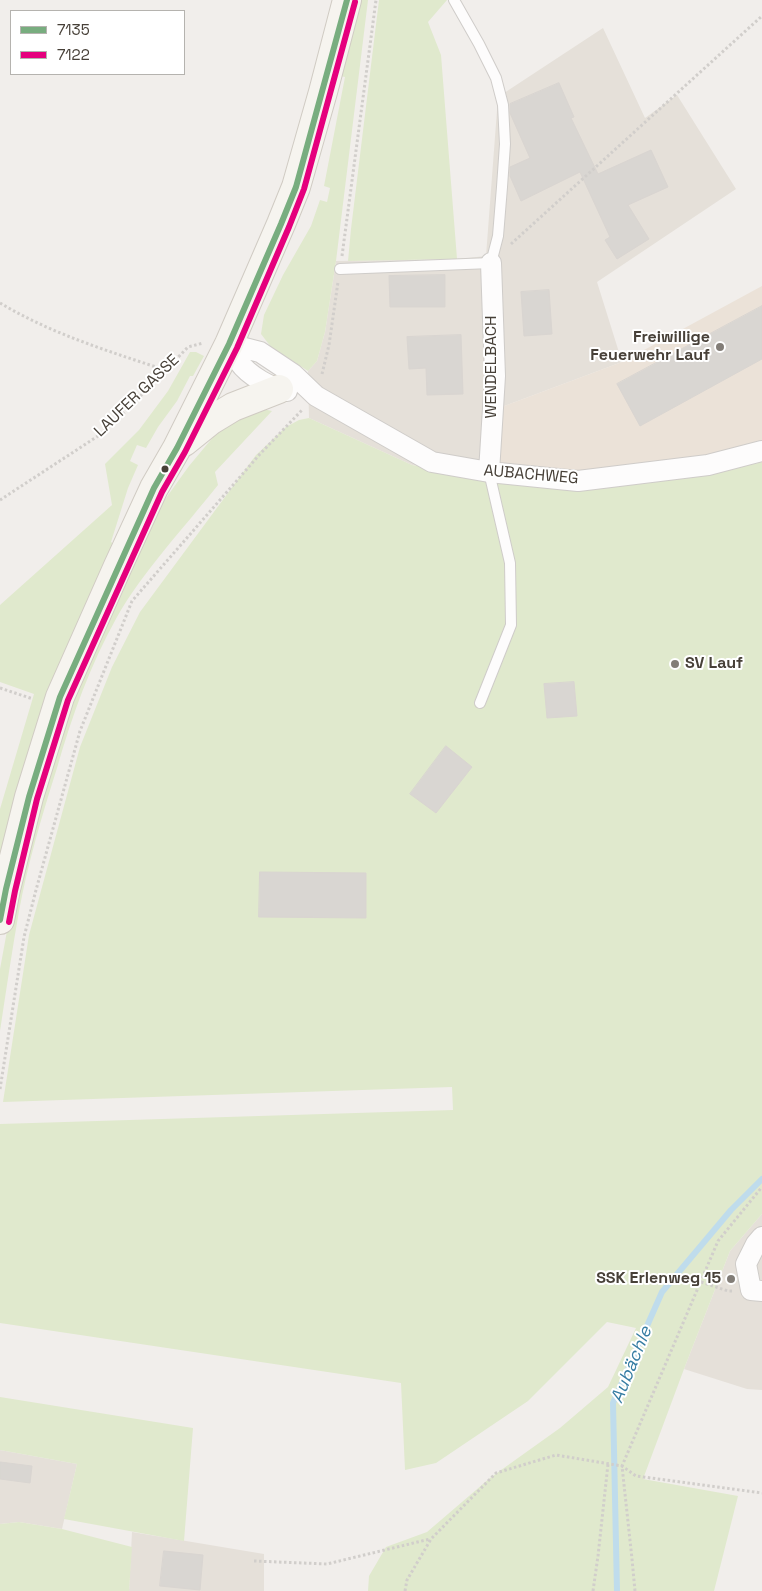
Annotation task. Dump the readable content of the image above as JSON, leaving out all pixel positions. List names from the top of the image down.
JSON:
{
  "streets": {
    "street": ["WENDELBACH", "AUBACHWEG"],
    "path": ["LAUFER GASSE"]
  },
  "crossings": [
    ["WENDELBACH", "AUBACHWEG"],
    ["LAUFER GASSE", "AUBACHWEG"]
  ],
  "water": ["Aubächle"],
  "places": ["Freiwillige Feuerwehr Lauf", "SV Lauf", "SSK Erlenweg 15"],
  "lines": ["transit line 7135", "transit line 7122"],
  "legend": ["7135", "7122"]
}
